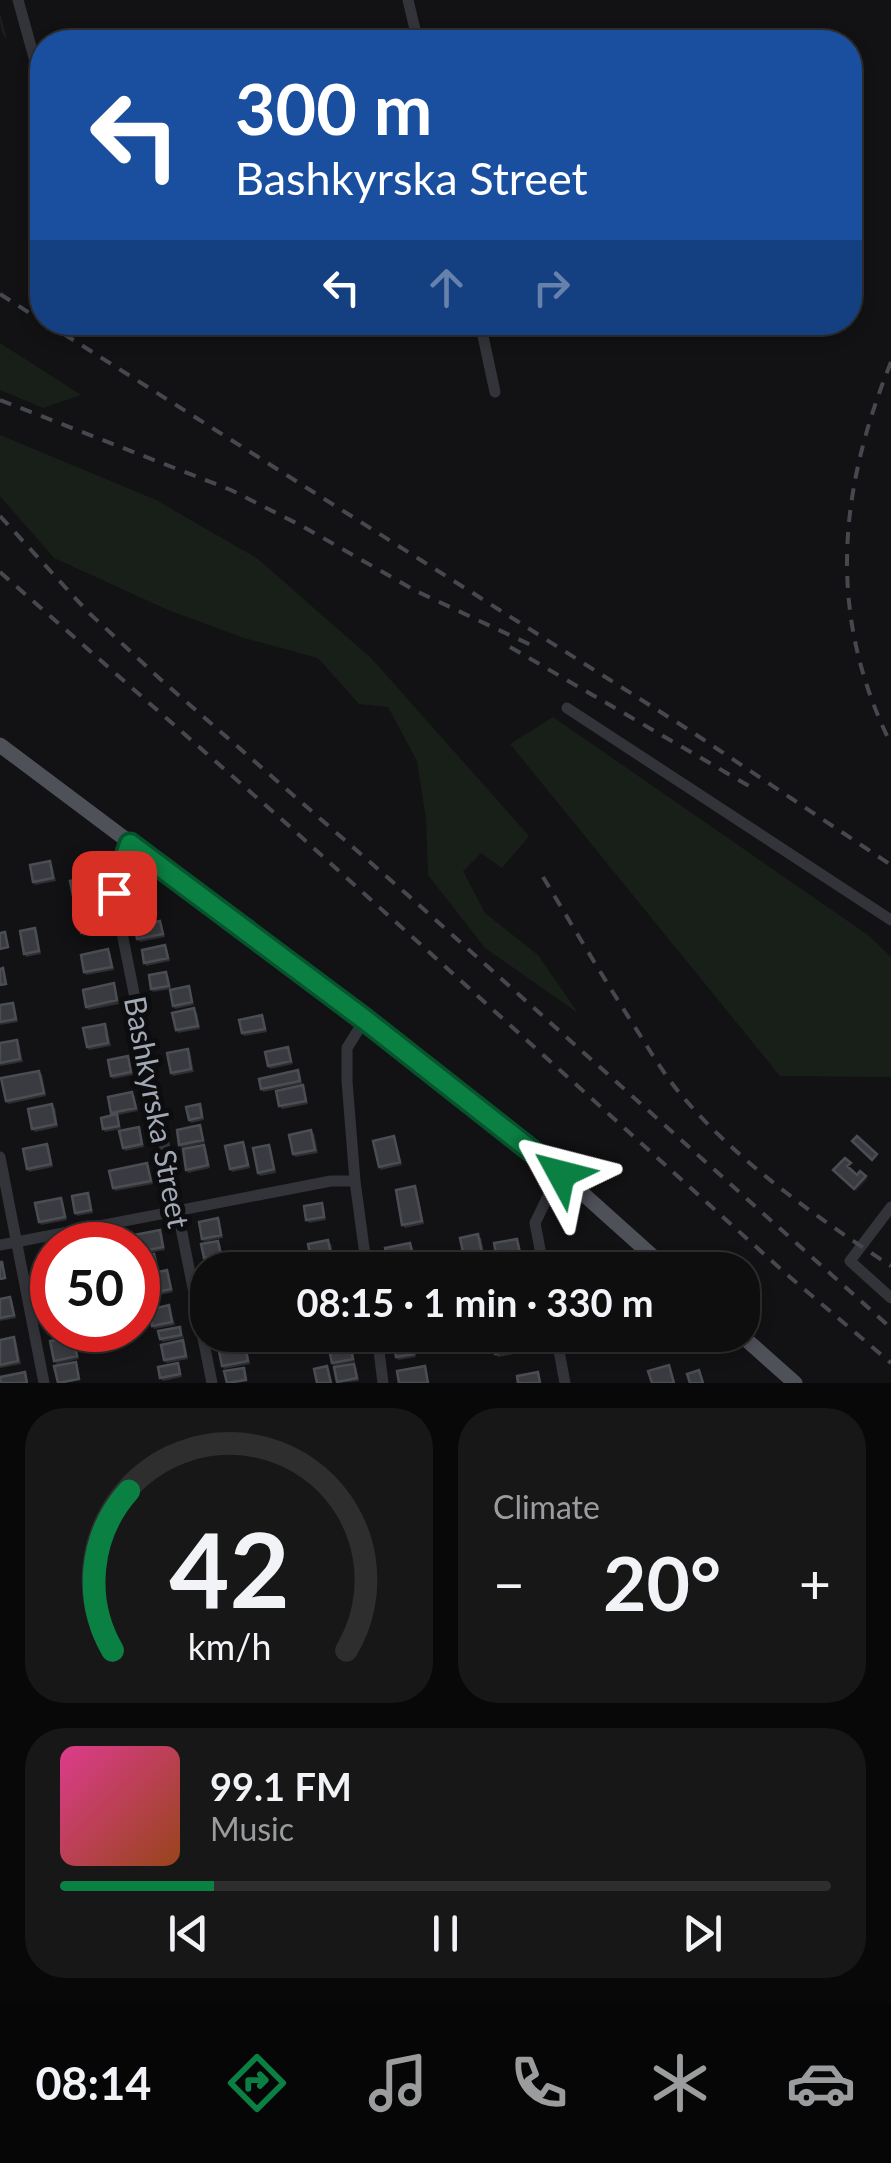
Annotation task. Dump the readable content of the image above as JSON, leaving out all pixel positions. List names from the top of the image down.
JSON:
{
  "streets": {
    "street": ["Bashkyrska Street"]
  },
  "page": {
    "turn": ["300 m", "Bashkyrska Street"],
    "limit": "50",
    "trip": "08:15 · 1 min · 330 m",
    "tile": "Climate",
    "heat": ["−", "20°", "+"],
    "song": ["99.1 FM", "Music"],
    "tabs": "08:14",
    "gauge": ["42", "km/h"]
  }
}
